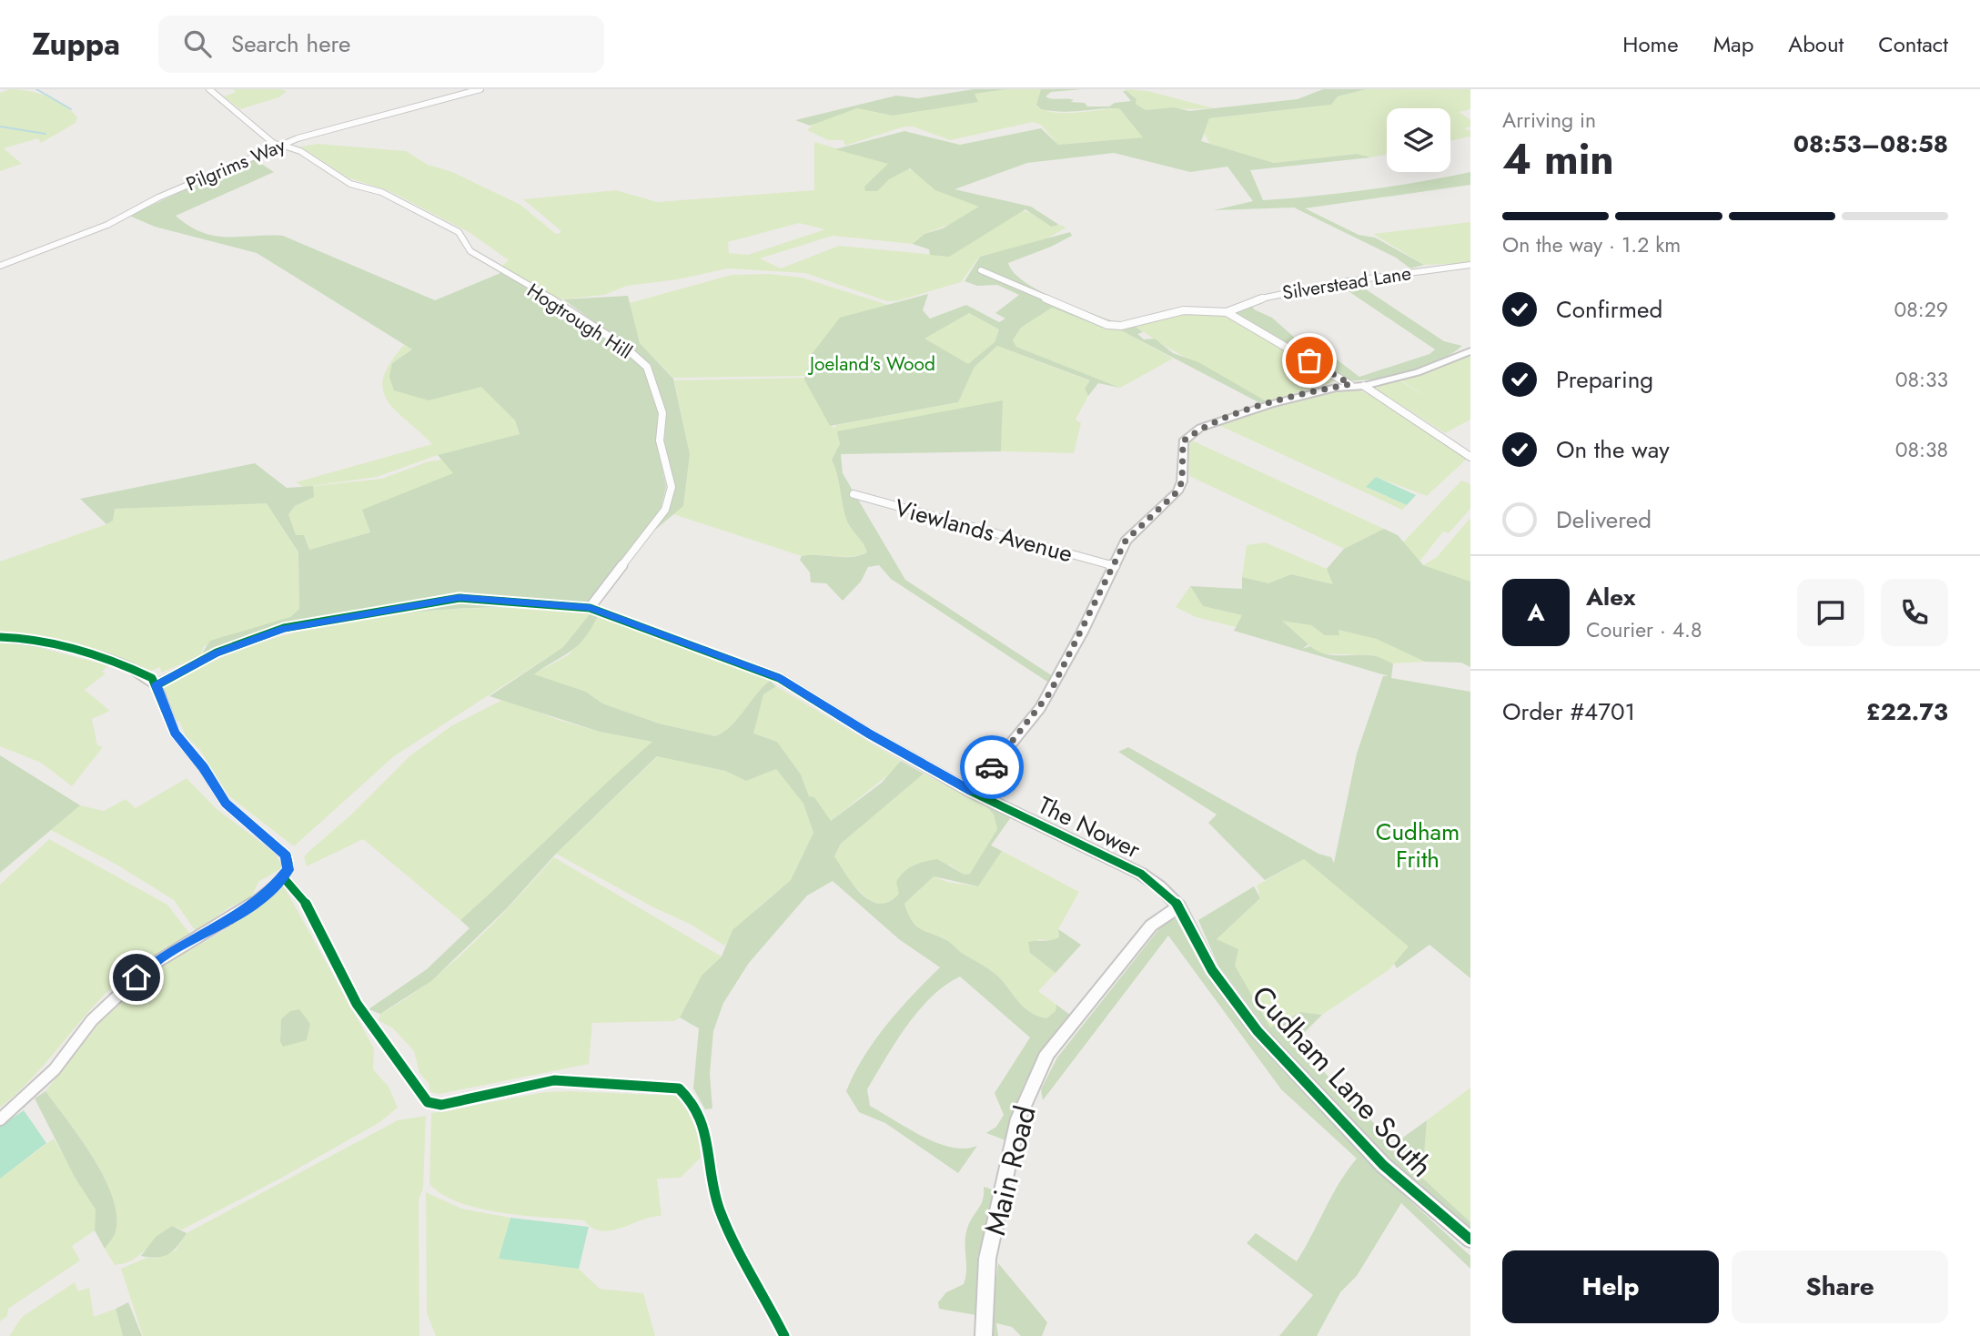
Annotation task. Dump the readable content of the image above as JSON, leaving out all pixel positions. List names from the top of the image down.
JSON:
{
  "streets": {
    "street": [
      "Pilgrims Way",
      "Silverstead Lane",
      "Hogtrough Hill",
      "Viewlands Avenue",
      "The Nower",
      "Cudham Lane South",
      "Main Road"
    ]
  },
  "crossings": [
    ["Pilgrims Way", "Hogtrough Hill"],
    ["Hogtrough Hill", "The Nower"],
    ["The Nower", "Cudham Lane South"],
    ["The Nower", "Main Road"],
    ["Cudham Lane South", "Main Road"]
  ],
  "parks": ["Joeland's Wood", "Cudham Frith"],
  "page": {
    "header": "Zuppa",
    "search": "Search here",
    "nav": [
      "Home",
      "Map",
      "About",
      "Contact"
    ],
    "heading": ["4 min", "Arriving in", "08:53–08:58"],
    "panel": [
      "Alex",
      "Courier · 4.8",
      "Order #4701",
      "£22.73"
    ],
    "bar": "On the way · 1.2 km",
    "list": [
      ["Confirmed", "08:29"],
      ["Preparing", "08:33"],
      ["On the way", "08:38"],
      "Delivered"
    ],
    "round": "A",
    "buttons": ["Help", "Share"]
  }
}
